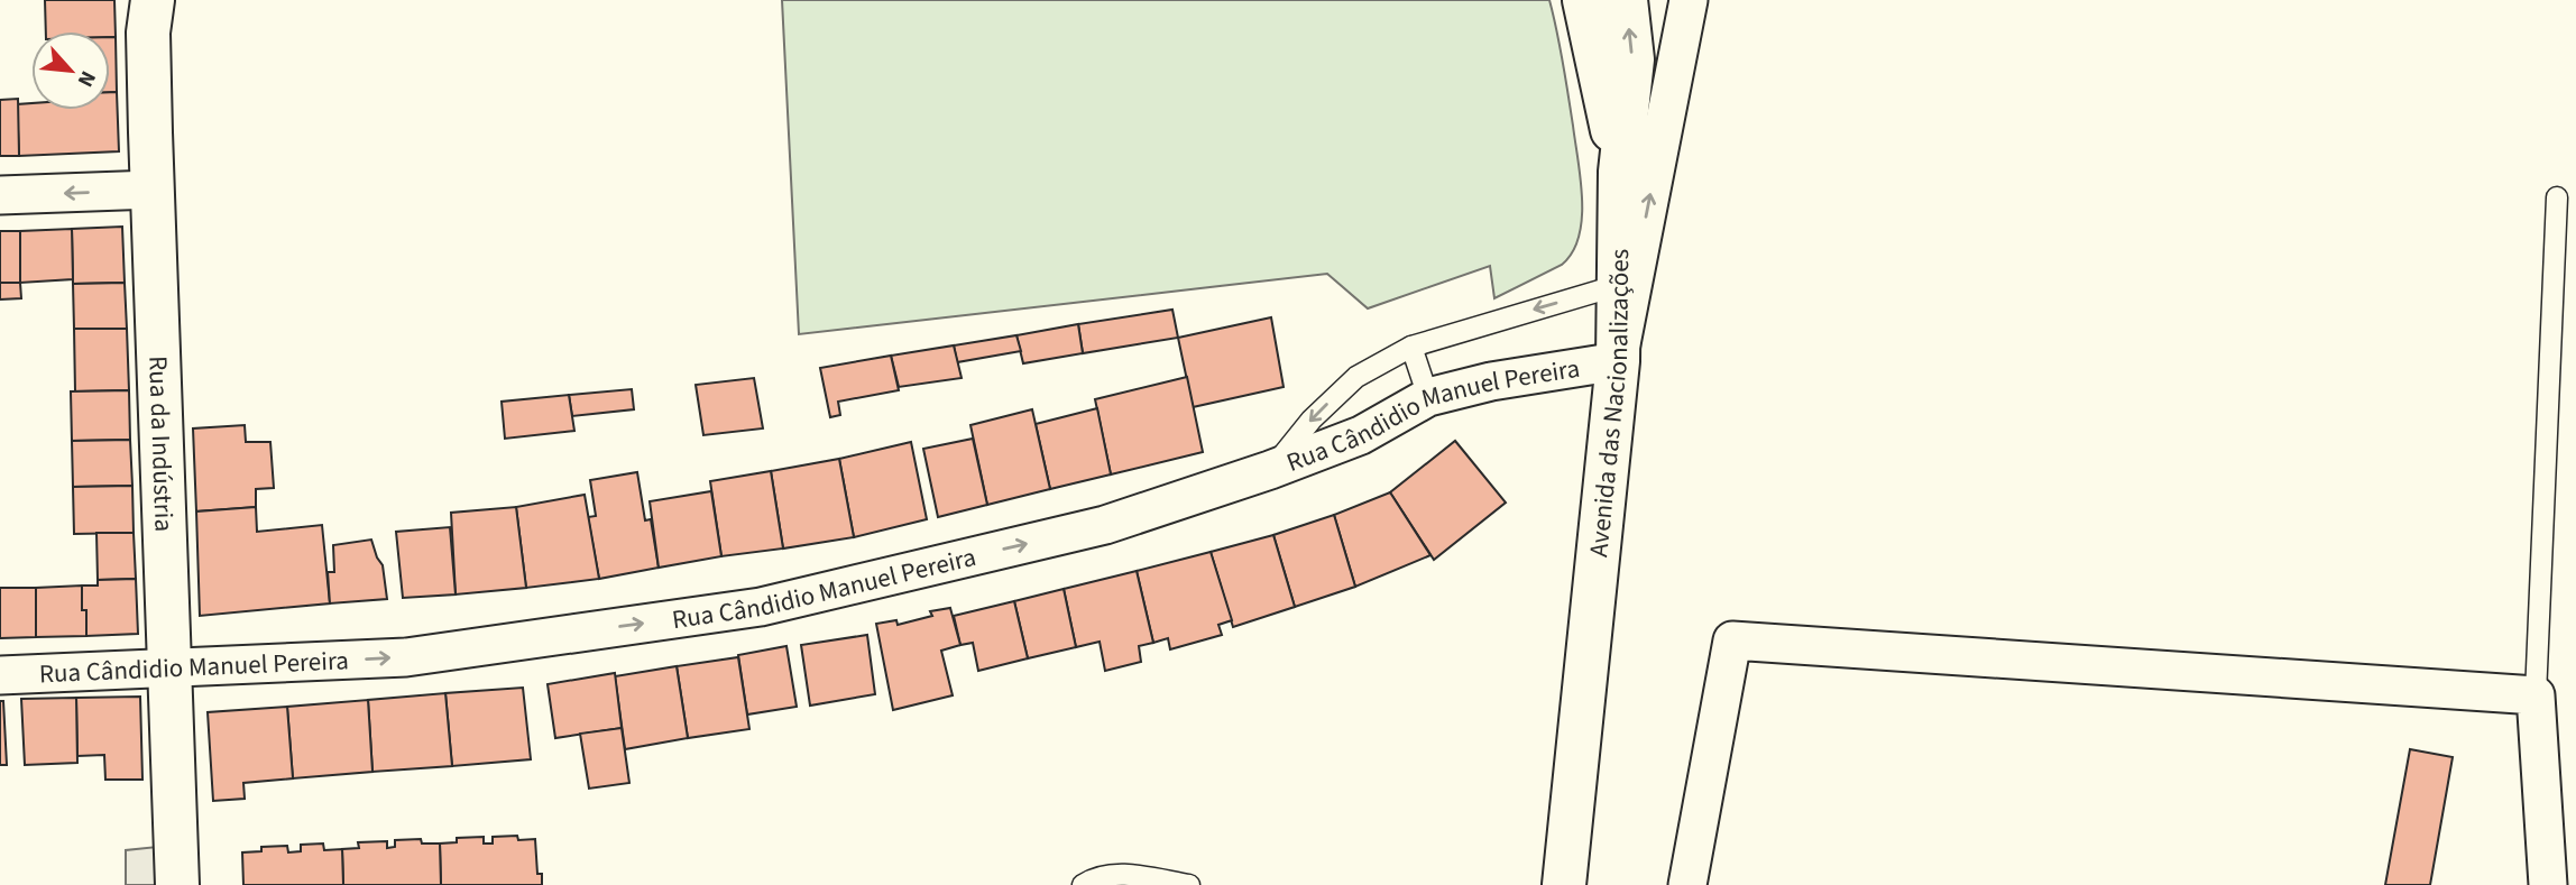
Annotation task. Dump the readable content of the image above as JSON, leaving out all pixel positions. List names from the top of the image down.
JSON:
{
  "streets": {
    "street": ["Avenida das Nacionalizações", "Rua Cândidio Manuel Pereira", "Rua da Indústria"]
  },
  "crossings": [
    ["Avenida das Nacionalizações", "Rua Cândidio Manuel Pereira"],
    ["Rua Cândidio Manuel Pereira", "Rua da Indústria"]
  ],
  "one_way": ["Rua Cândidio Manuel Pereira"],
  "north": "bottom right"
}
